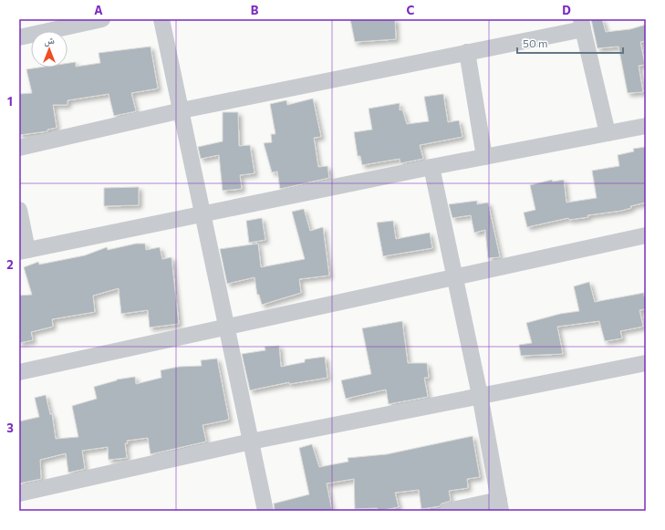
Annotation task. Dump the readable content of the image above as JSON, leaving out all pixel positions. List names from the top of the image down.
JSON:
{
  "scale_bar": "50 m",
  "north": "top",
  "grid": {
    "columns": [
      "A",
      "B",
      "C",
      "D"
    ],
    "rows": ["1", "2", "3"]
  }
}
